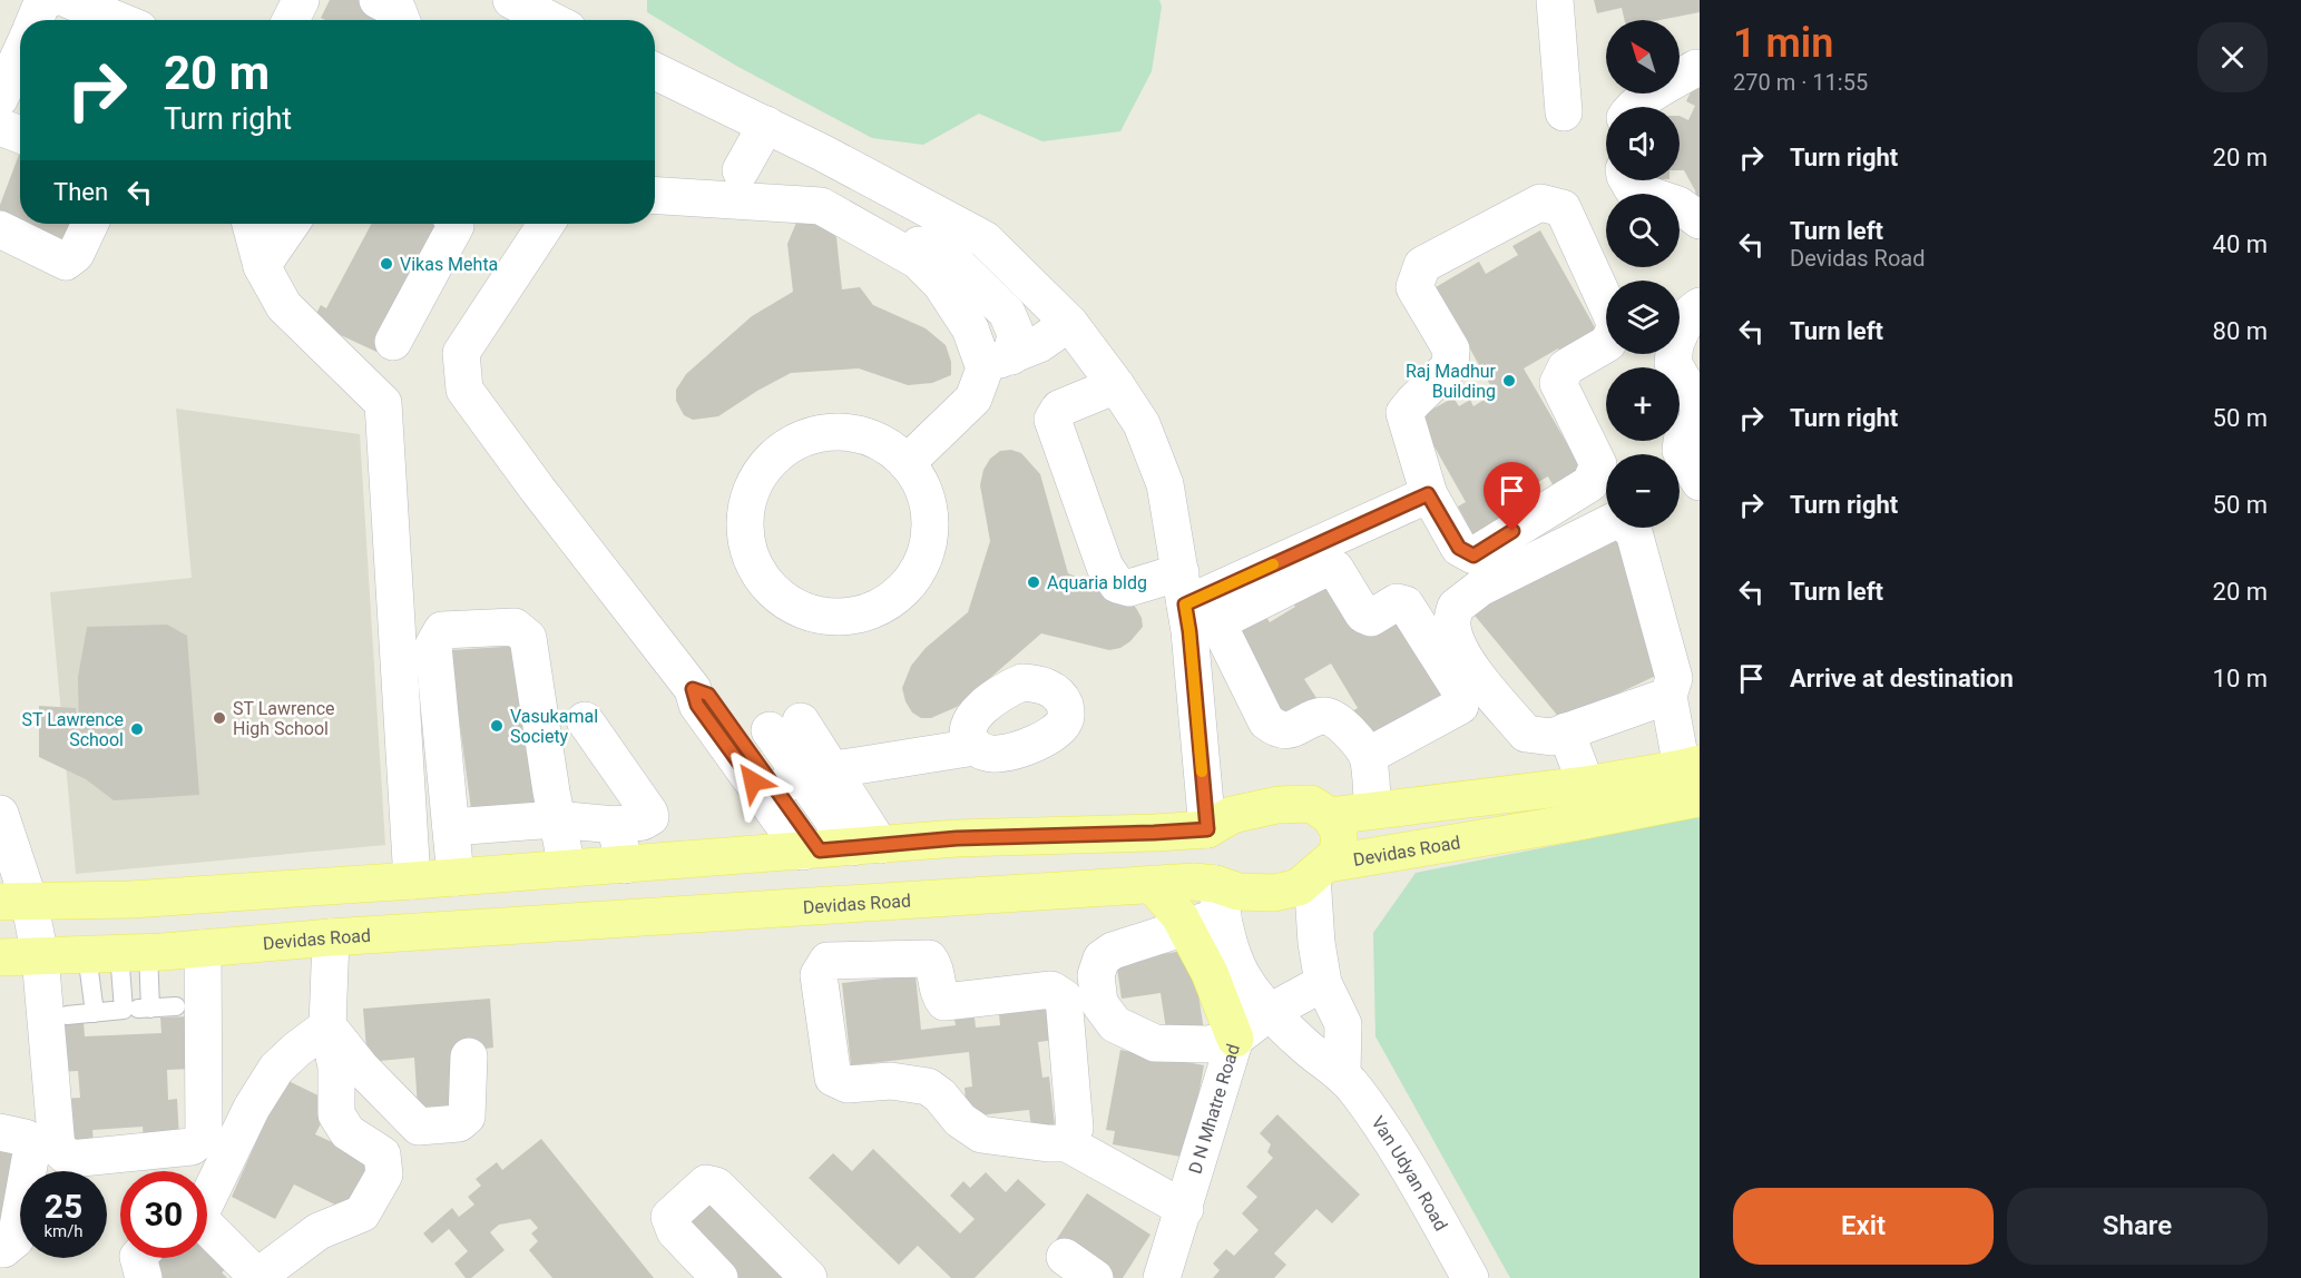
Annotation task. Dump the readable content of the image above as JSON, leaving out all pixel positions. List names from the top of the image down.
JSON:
{
  "streets": {
    "main road": ["Devidas Road"],
    "street": ["D N Mhatre Road", "Van Udyan Road"]
  },
  "crossings": [
    ["Devidas Road", "Van Udyan Road"],
    ["D N Mhatre Road", "Van Udyan Road"]
  ],
  "places": [
    "Vikas Mehta",
    "Raj Madhur Building",
    "Aquaria bldg",
    "ST Lawrence High School",
    "Vasukamal Society",
    "ST Lawrence School"
  ],
  "north": "top left",
  "page": {
    "heading": ["1 min", "270 m · 11:55"],
    "map_buttons": ["+", "−"],
    "turn": ["20 m", "Turn right"],
    "list": [
      {
        "name": "Turn right",
        "value": "20 m"
      },
      {
        "name": "Turn left",
        "note": "Devidas Road",
        "value": "40 m"
      },
      {
        "name": "Turn left",
        "value": "80 m"
      },
      {
        "name": "Turn right",
        "value": "50 m"
      },
      {
        "name": "Turn right",
        "value": "50 m"
      },
      {
        "name": "Turn left",
        "value": "20 m"
      },
      {
        "name": "Arrive at destination",
        "value": "10 m"
      }
    ],
    "then": "Then",
    "speed": "25 km/h",
    "limit": "30",
    "buttons": ["Exit", "Share"]
  }
}
